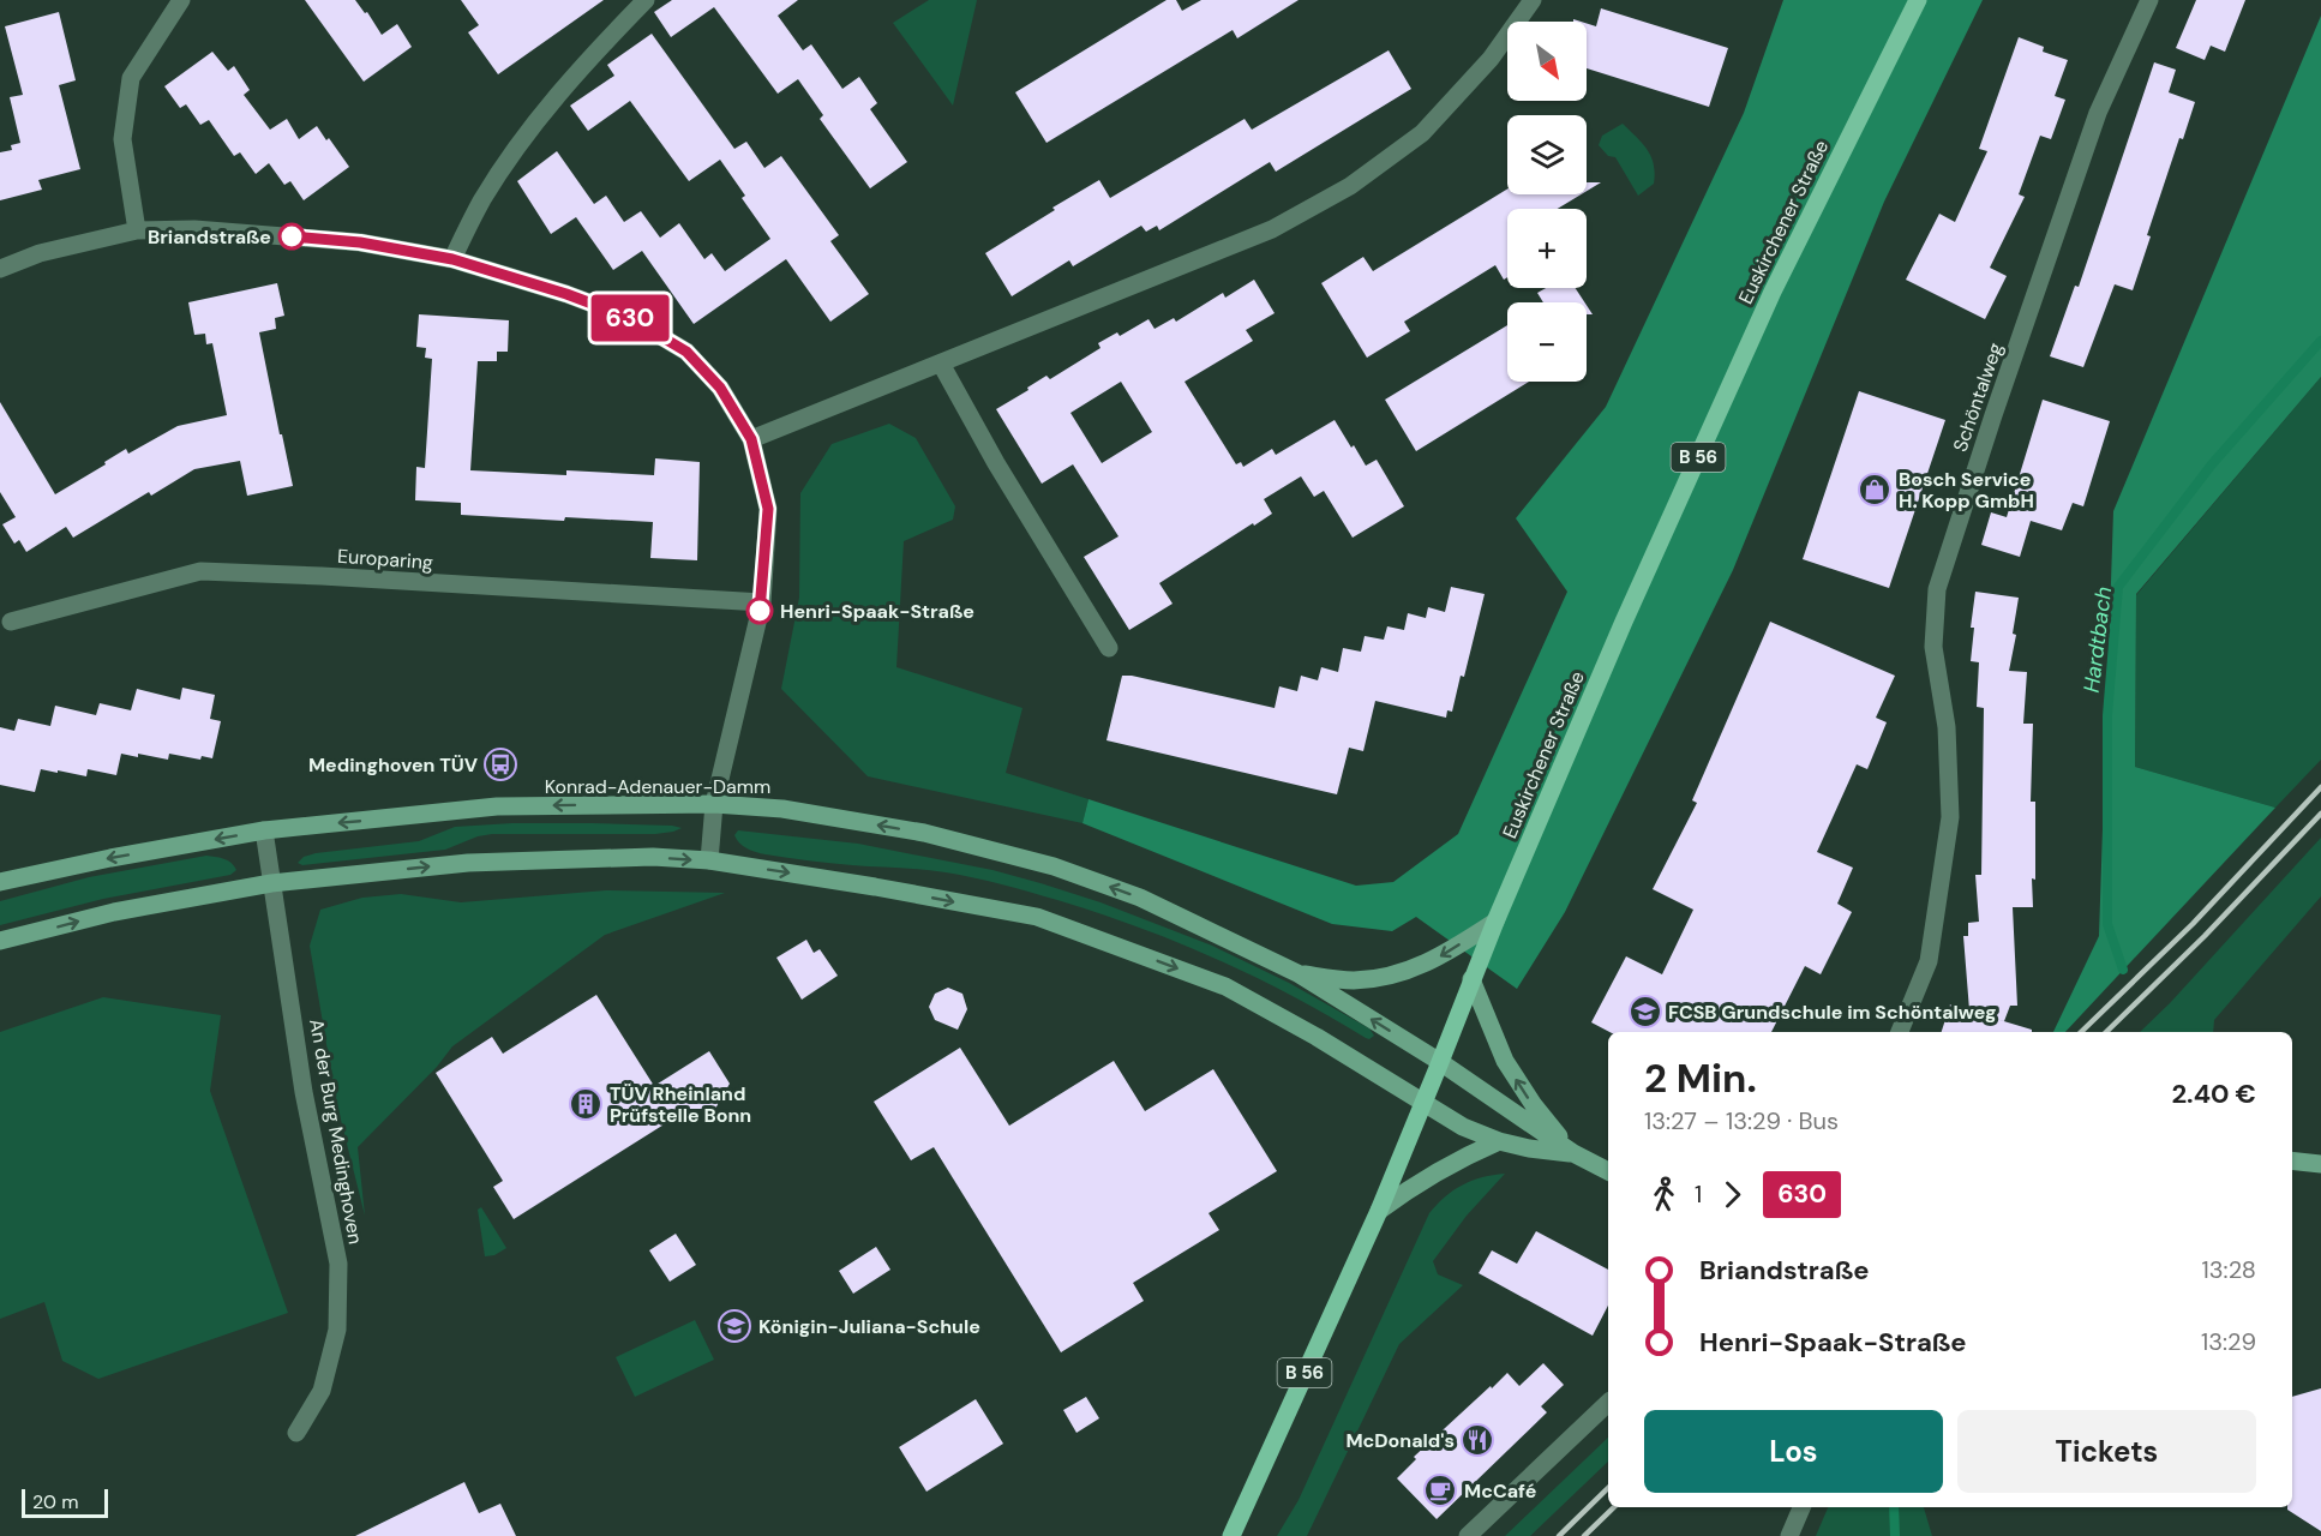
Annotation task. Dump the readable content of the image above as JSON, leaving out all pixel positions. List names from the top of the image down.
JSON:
{
  "streets": {
    "main road": ["Euskirchener Straße", "B 56", "Konrad-Adenauer-Damm"],
    "street": ["Schöntalweg", "Europaring", "An der Burg Medinghoven"]
  },
  "crossings": [
    ["Euskirchener Straße", "Konrad-Adenauer-Damm"],
    ["Konrad-Adenauer-Damm", "An der Burg Medinghoven"]
  ],
  "water": ["Hardtbach"],
  "places": {
    "other": ["Briandstraße", "Henri-Spaak-Straße"],
    "shop": ["Bosch Service H. Kopp GmbH"],
    "bus stop": ["Medinghoven TÜV"],
    "school or university": ["FCSB Grundschule im Schöntalweg", "Königin-Juliana-Schule"],
    "building": ["TÜV Rheinland Prüfstelle Bonn"],
    "restaurant": ["McDonald's"],
    "cafe": ["McCafé"]
  },
  "lines": ["bus line 630"],
  "scale_bar": "20 m",
  "north": "bottom right",
  "page": {
    "on_map": "630",
    "map_buttons": ["+", "−"],
    "heading": ["2 Min.", "13:27 – 13:29 · Bus", "2.40 €"],
    "legs": ["1", "630"],
    "list": [
      {
        "name": "Briandstraße",
        "value": "13:28"
      },
      {
        "name": "Henri-Spaak-Straße",
        "value": "13:29"
      }
    ],
    "buttons": ["Los", "Tickets"],
    "scale": "20 m"
  }
}
